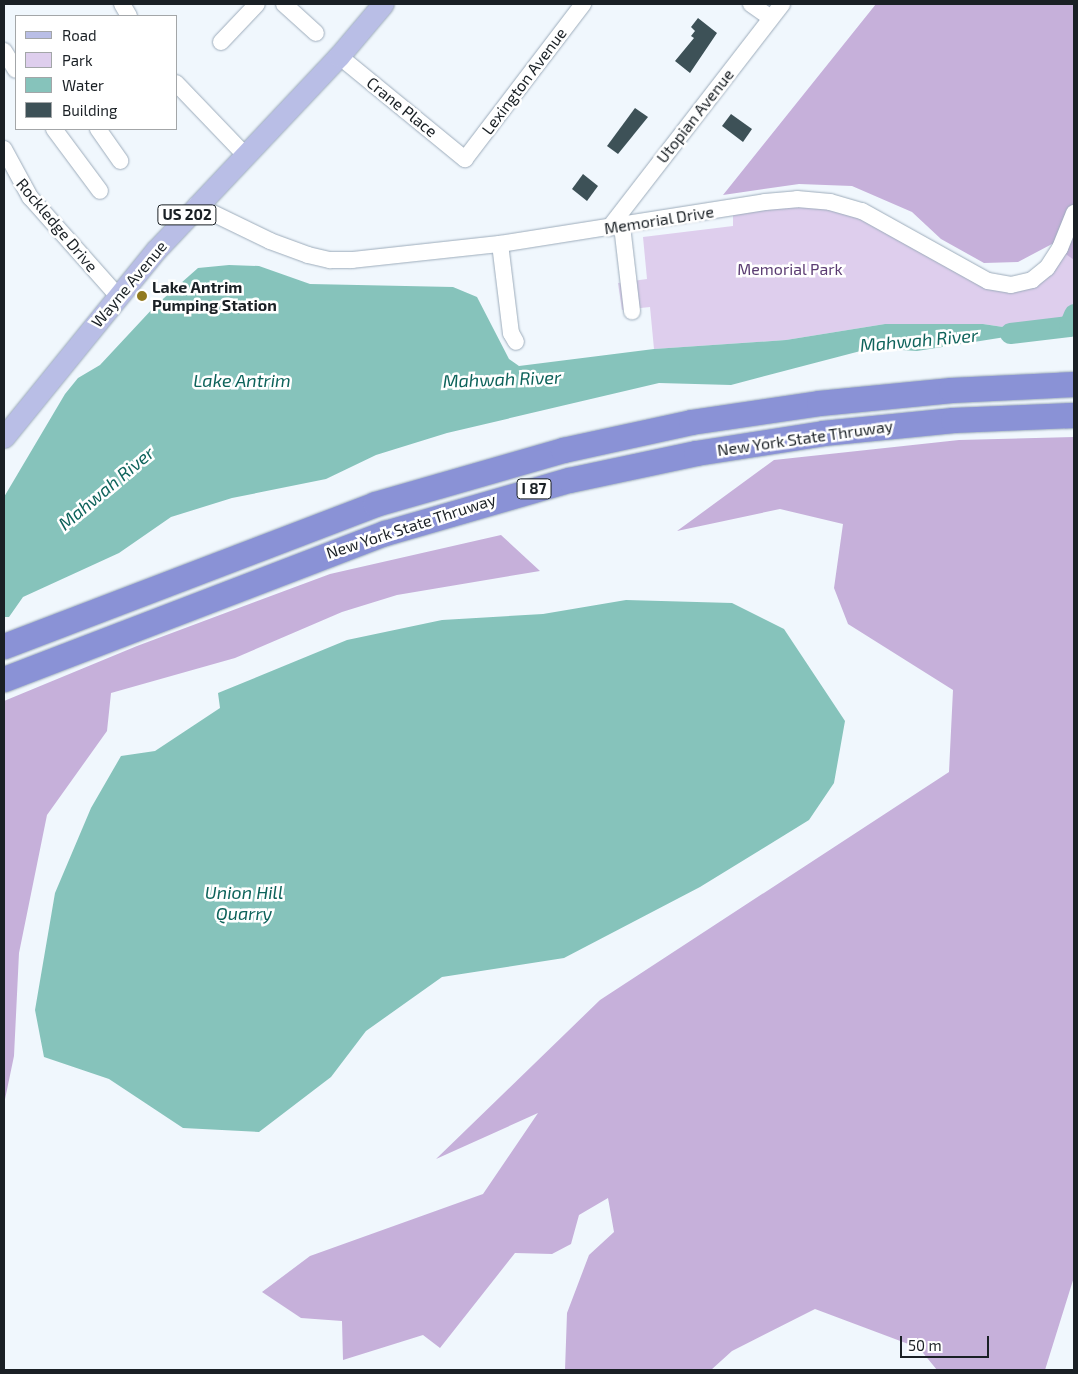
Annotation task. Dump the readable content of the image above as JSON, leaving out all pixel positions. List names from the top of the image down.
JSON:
{
  "streets": {
    "highway": ["New York State Thruway", "I 87"],
    "main road": ["US 202", "Wayne Avenue"],
    "street": [
      "Lexington Avenue",
      "Crane Place",
      "Utopian Avenue",
      "Memorial Drive",
      "Rockledge Drive"
    ]
  },
  "crossings": [
    ["Lexington Avenue", "Crane Place"],
    ["Crane Place", "Wayne Avenue"],
    ["Utopian Avenue", "Memorial Drive"],
    ["Memorial Drive", "Wayne Avenue"],
    ["Rockledge Drive", "Wayne Avenue"]
  ],
  "water": ["Mahwah River", "Lake Antrim", "Union Hill Quarry"],
  "parks": ["Memorial Park"],
  "places": ["Lake Antrim Pumping Station"],
  "legend": [
    "Road",
    "Park",
    "Water",
    "Building"
  ],
  "scale_bar": "50 m"
}
